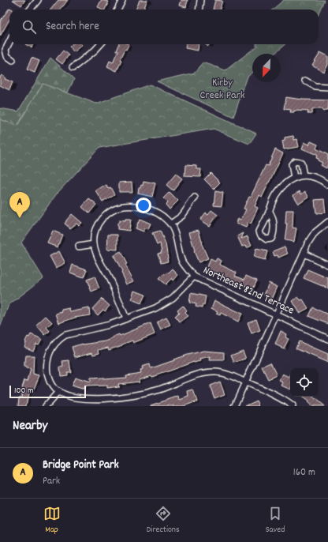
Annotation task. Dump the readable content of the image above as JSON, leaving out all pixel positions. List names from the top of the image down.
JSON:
{
  "streets": {
    "street": ["Northeast 82nd Terrace"]
  },
  "parks": ["Kirby Creek Park"],
  "scale_bar": "100 m",
  "north": "bottom left",
  "page": {
    "search": "Search here",
    "pins": "A",
    "scale": "100 m",
    "heading": "Nearby",
    "list": [
      {
        "mark": "A",
        "name": "Bridge Point Park",
        "note": "Park",
        "value": "160 m"
      }
    ],
    "nav": ["Map", "Directions", "Saved"]
  }
}
